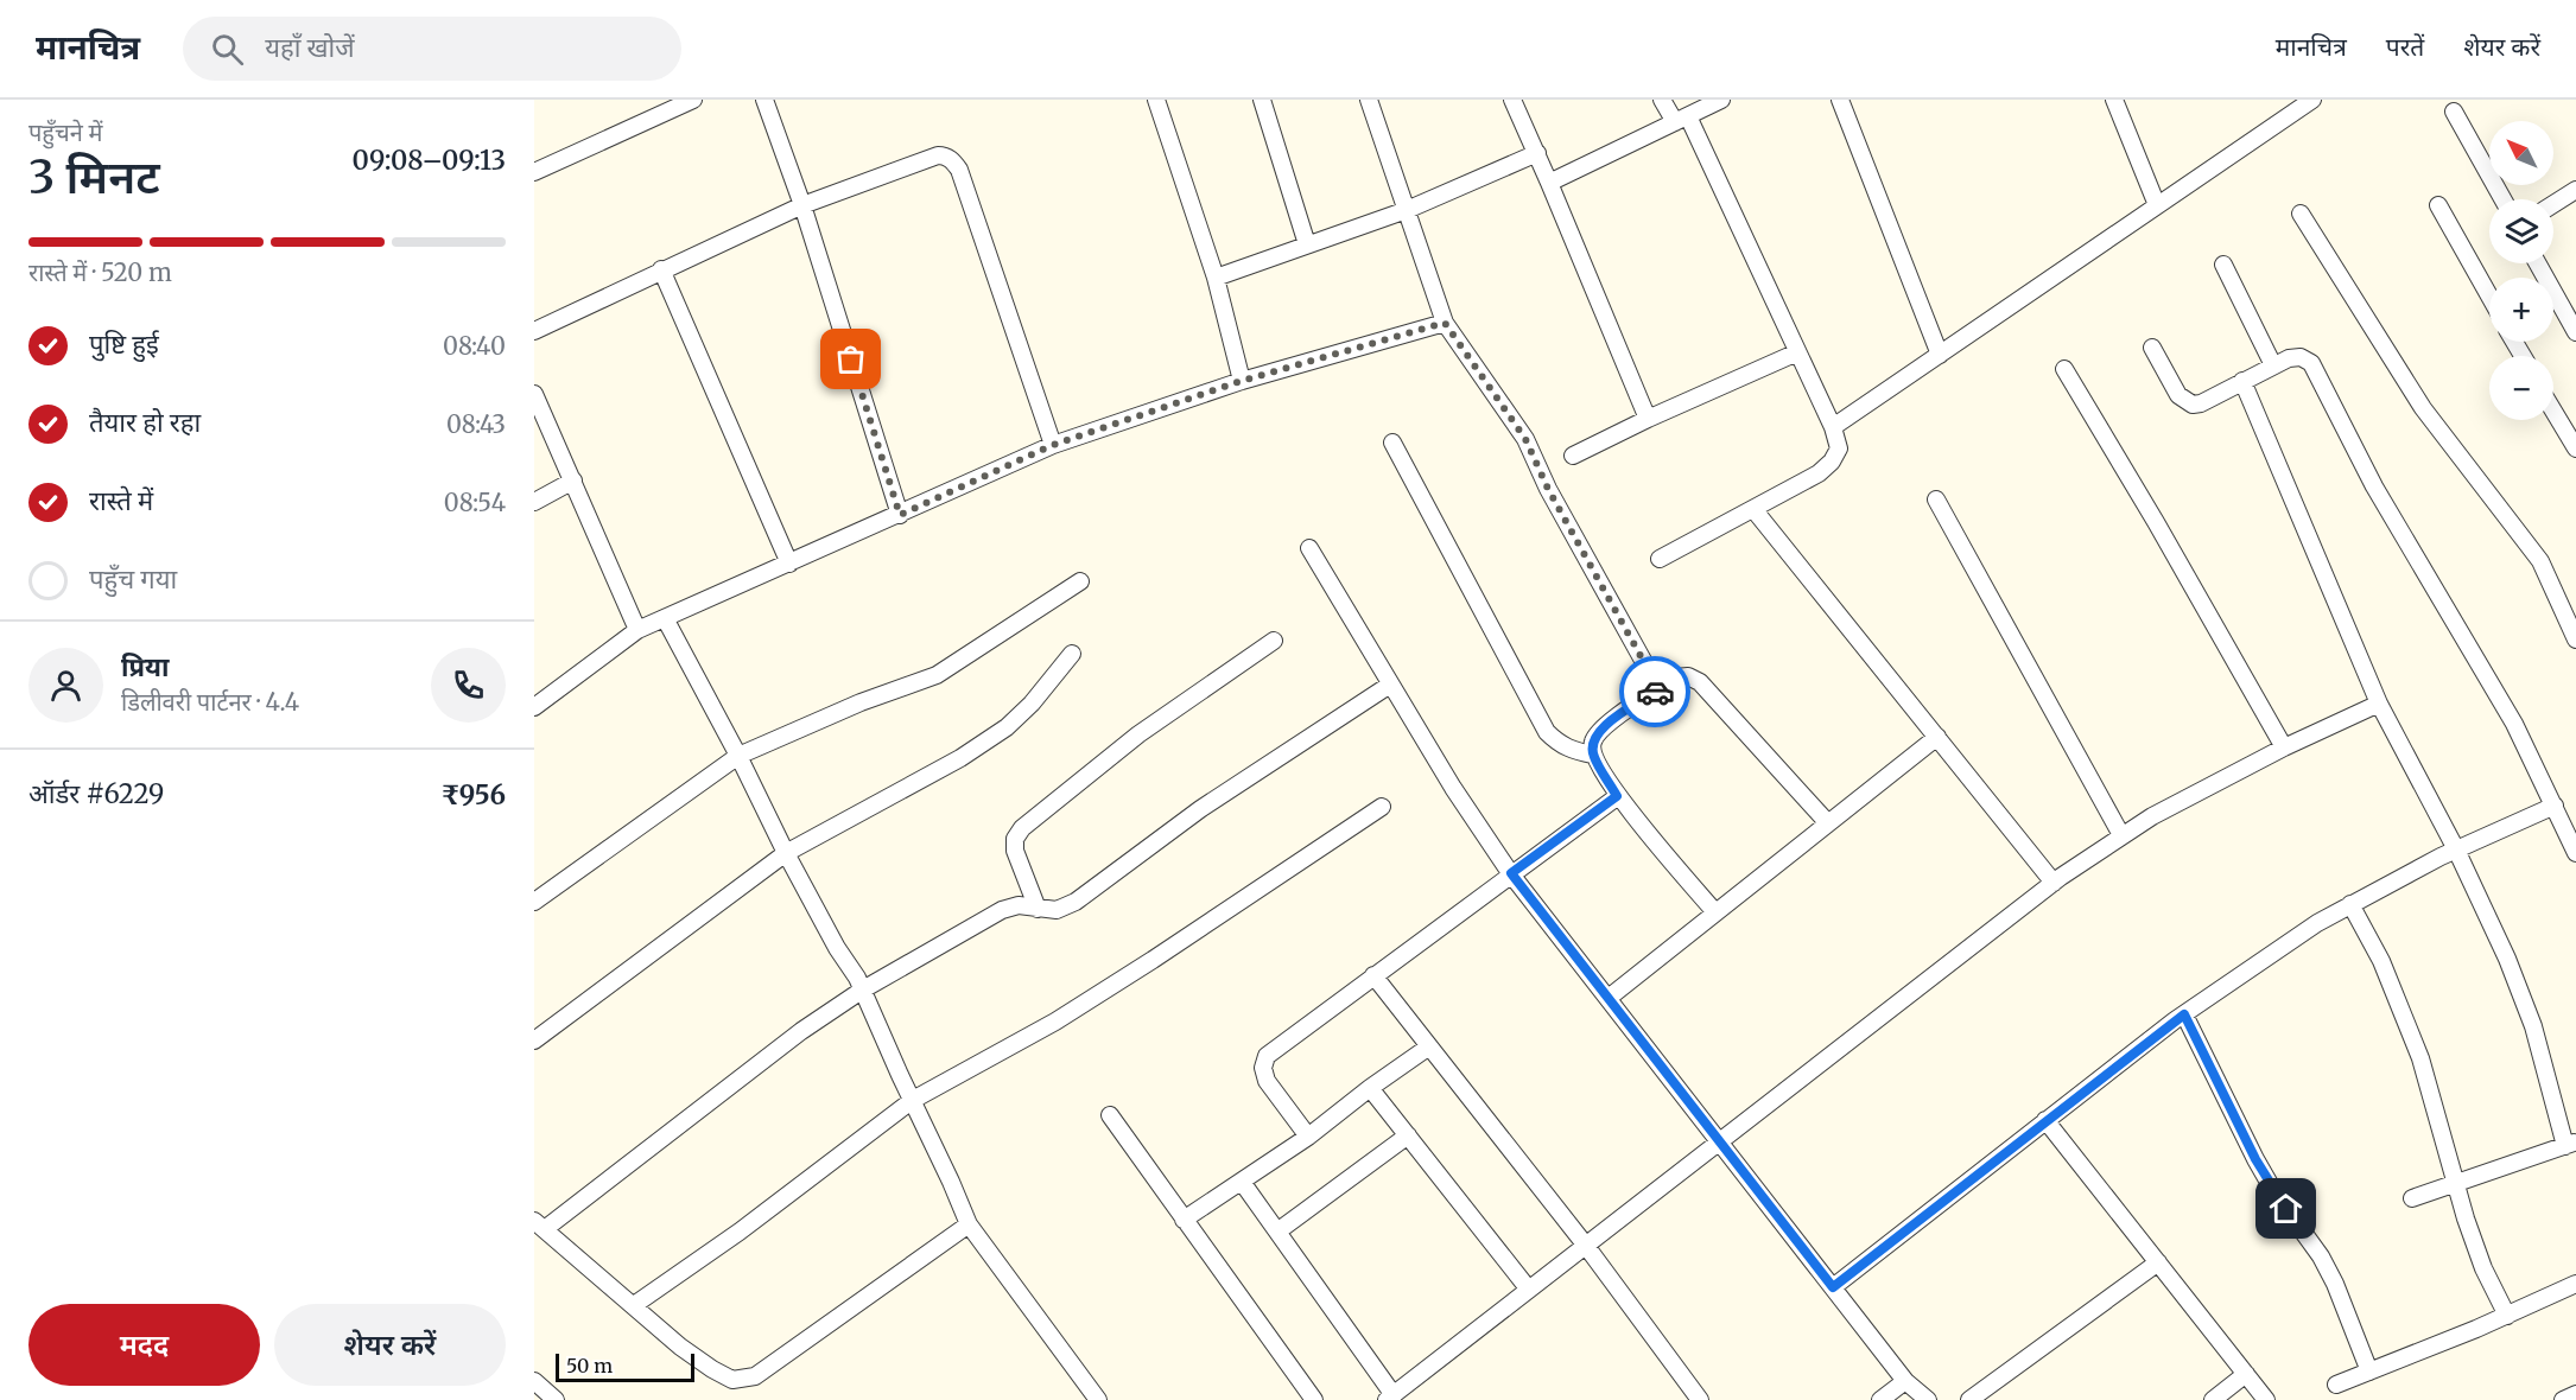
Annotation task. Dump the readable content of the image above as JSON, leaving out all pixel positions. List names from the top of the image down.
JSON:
{
  "scale_bar": "50 m",
  "north": "top left",
  "page": {
    "header": "मानचित्र",
    "search": "यहाँ खोजें",
    "nav": ["मानचित्र", "परतें", "शेयर करें"],
    "heading": ["3 मिनट", "पहुँचने में", "09:08–09:13"],
    "panel": [
      "प्रिया",
      "डिलीवरी पार्टनर · 4.4",
      "ऑर्डर #6229",
      "₹956"
    ],
    "map_buttons": ["+", "−"],
    "bar": "रास्ते में · 520 m",
    "list": [
      ["पुष्टि हुई", "08:40"],
      ["तैयार हो रहा", "08:43"],
      ["रास्ते में", "08:54"],
      "पहुँच गया"
    ],
    "buttons": ["मदद", "शेयर करें"],
    "scale": "50 m"
  }
}
